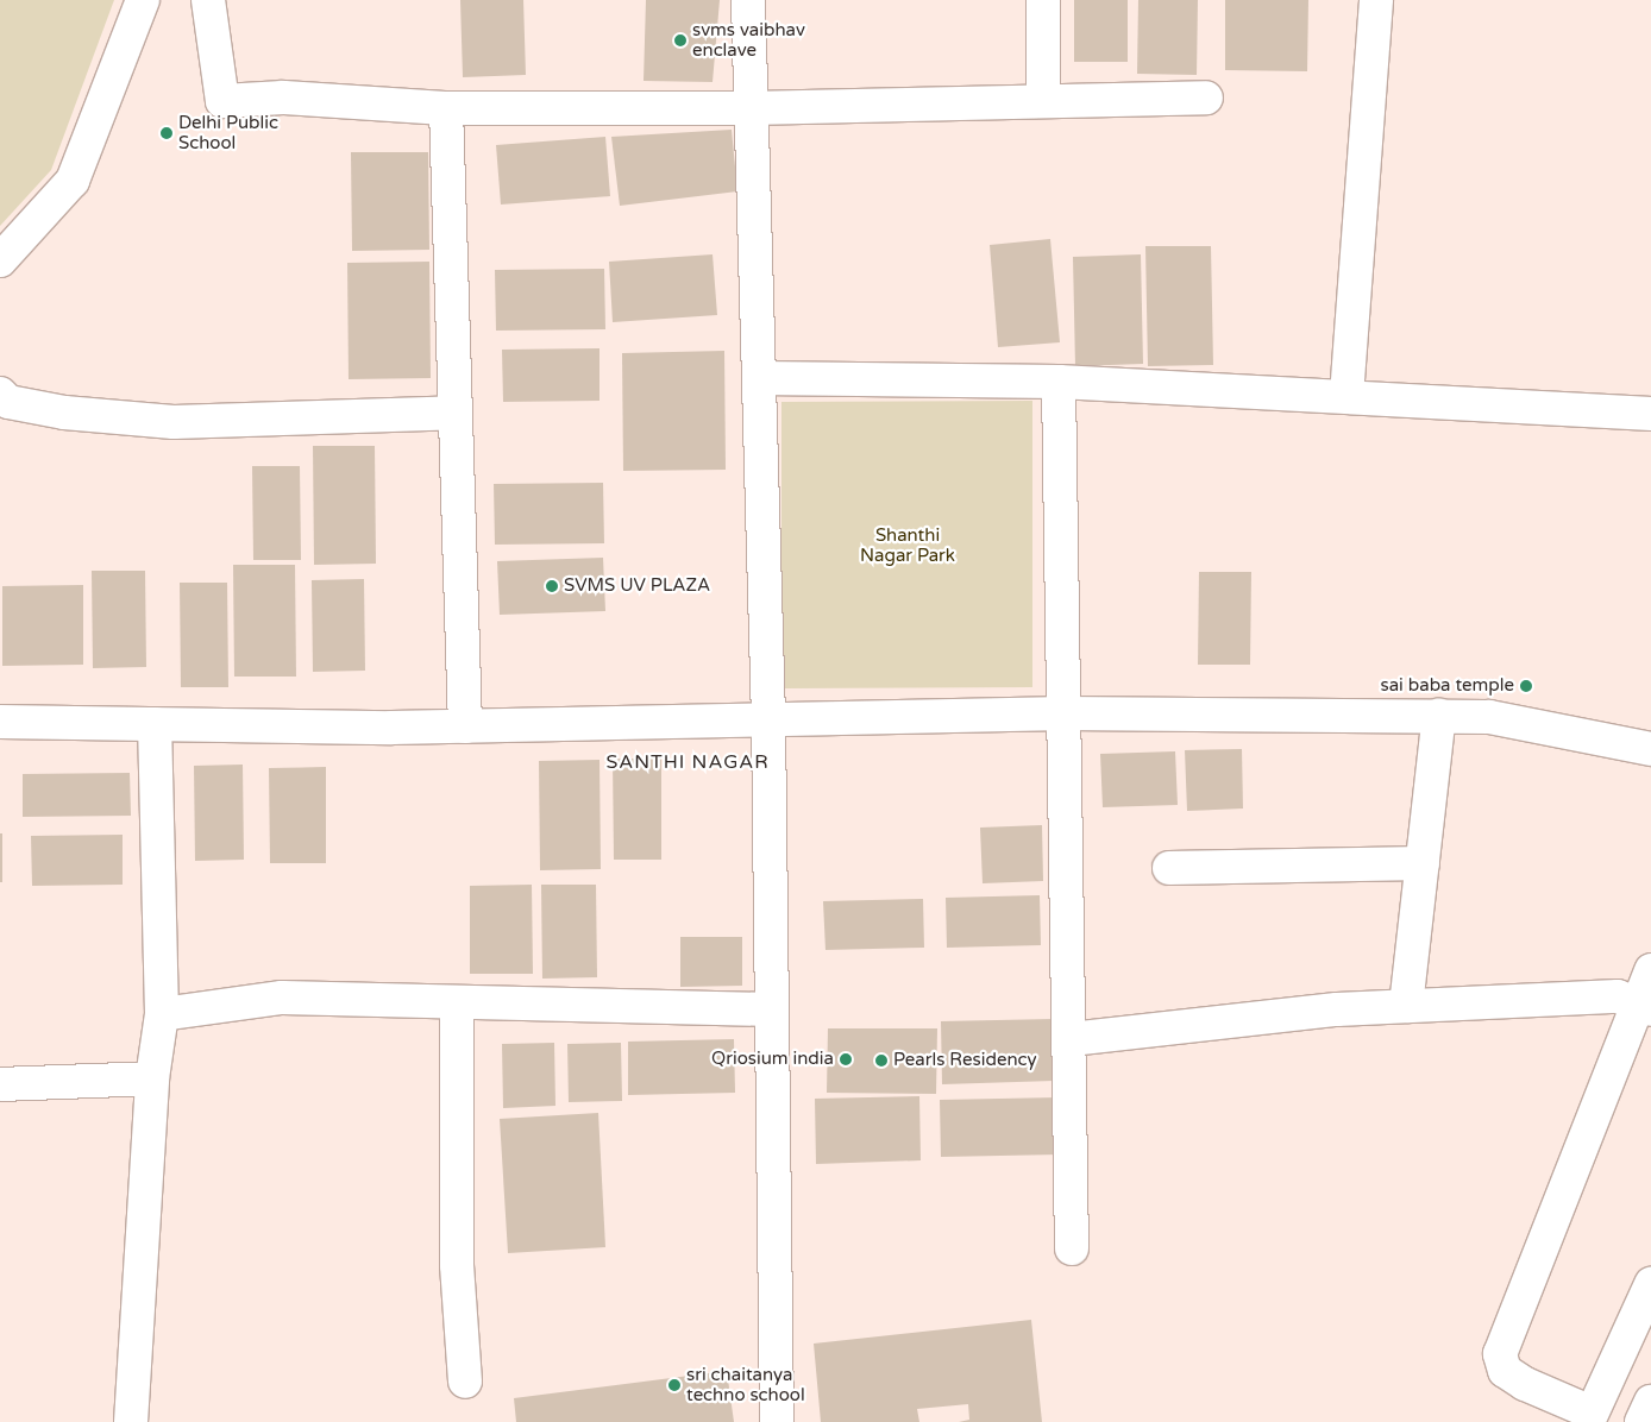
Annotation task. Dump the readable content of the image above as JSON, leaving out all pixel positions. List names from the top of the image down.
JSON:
{
  "districts": ["SANTHI NAGAR"],
  "parks": ["Shanthi Nagar Park"],
  "places": [
    "svms vaibhav enclave",
    "Delhi Public School",
    "SVMS UV PLAZA",
    "sai baba temple",
    "Qriosium india",
    "Pearls Residency",
    "sri chaitanya techno school"
  ]
}
